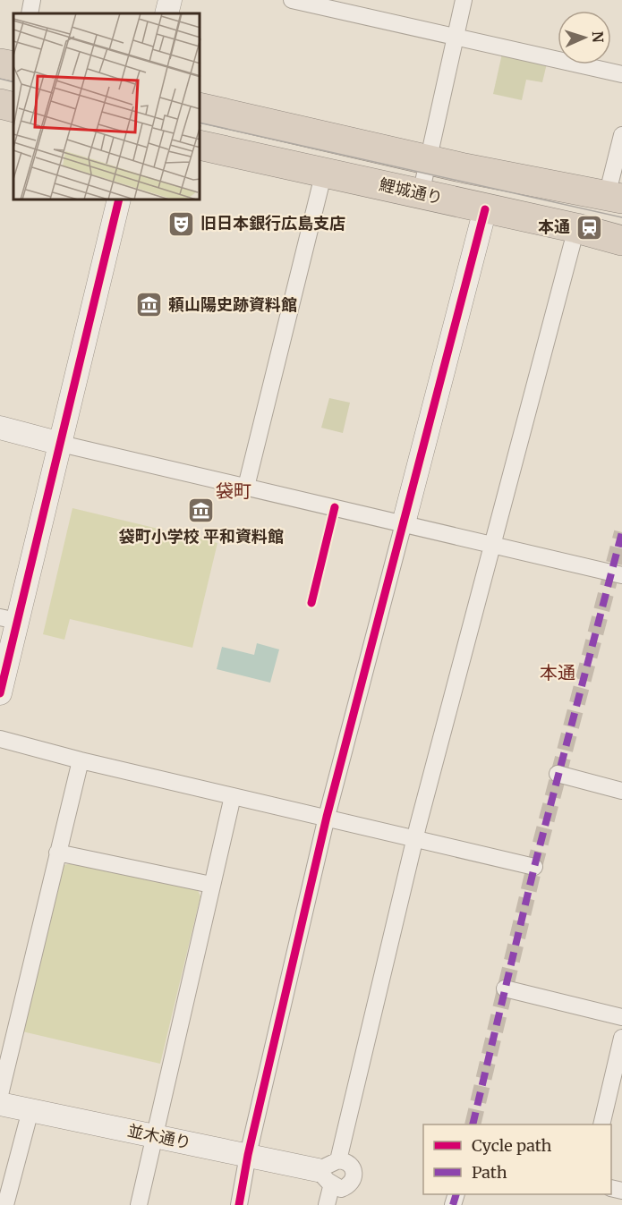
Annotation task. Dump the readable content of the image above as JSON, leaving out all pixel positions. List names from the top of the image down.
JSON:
{
  "streets": {
    "highway": ["鯉城通り"],
    "street": ["並木通り"]
  },
  "districts": ["袋町", "本通"],
  "places": {
    "theatre": ["旧日本銀行広島支店"],
    "station": ["本通"],
    "museum": ["頼山陽史跡資料館", "袋町小学校 平和資料館"]
  },
  "legend": ["Cycle path", "Path"],
  "north": "right"
}
